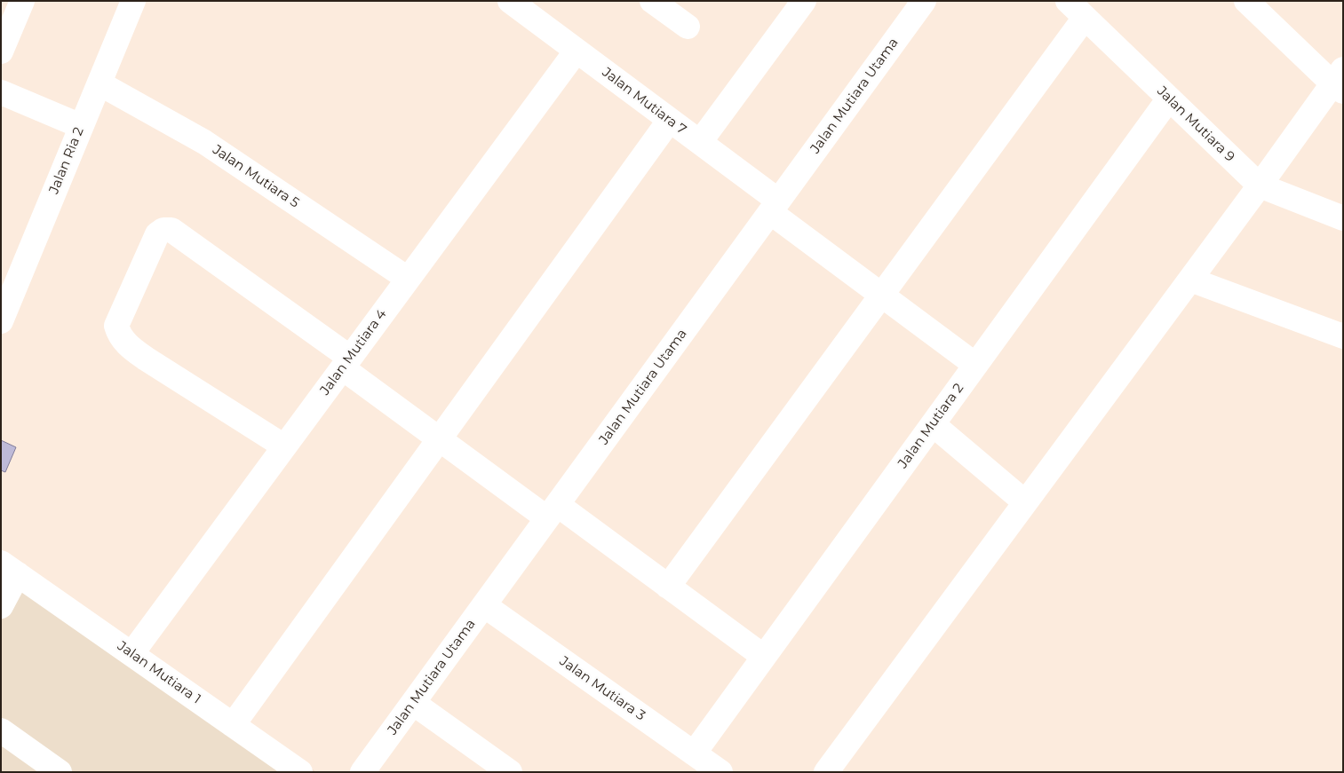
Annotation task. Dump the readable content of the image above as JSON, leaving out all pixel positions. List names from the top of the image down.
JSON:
{
  "streets": {
    "street": [
      "Jalan Mutiara Utama",
      "Jalan Mutiara 7",
      "Jalan Mutiara 9",
      "Jalan Ria 2",
      "Jalan Mutiara 5",
      "Jalan Mutiara 4",
      "Jalan Mutiara 2",
      "Jalan Mutiara 1",
      "Jalan Mutiara 3"
    ]
  },
  "crossings": [
    ["Jalan Mutiara Utama", "Jalan Mutiara 7"],
    ["Jalan Mutiara Utama", "Jalan Mutiara 3"],
    ["Jalan Mutiara 7", "Jalan Mutiara 4"],
    ["Jalan Mutiara 7", "Jalan Mutiara 2"],
    ["Jalan Mutiara 9", "Jalan Mutiara 2"],
    ["Jalan Ria 2", "Jalan Mutiara 5"],
    ["Jalan Mutiara 5", "Jalan Mutiara 4"],
    ["Jalan Mutiara 4", "Jalan Mutiara 1"],
    ["Jalan Mutiara 2", "Jalan Mutiara 3"]
  ]
}
